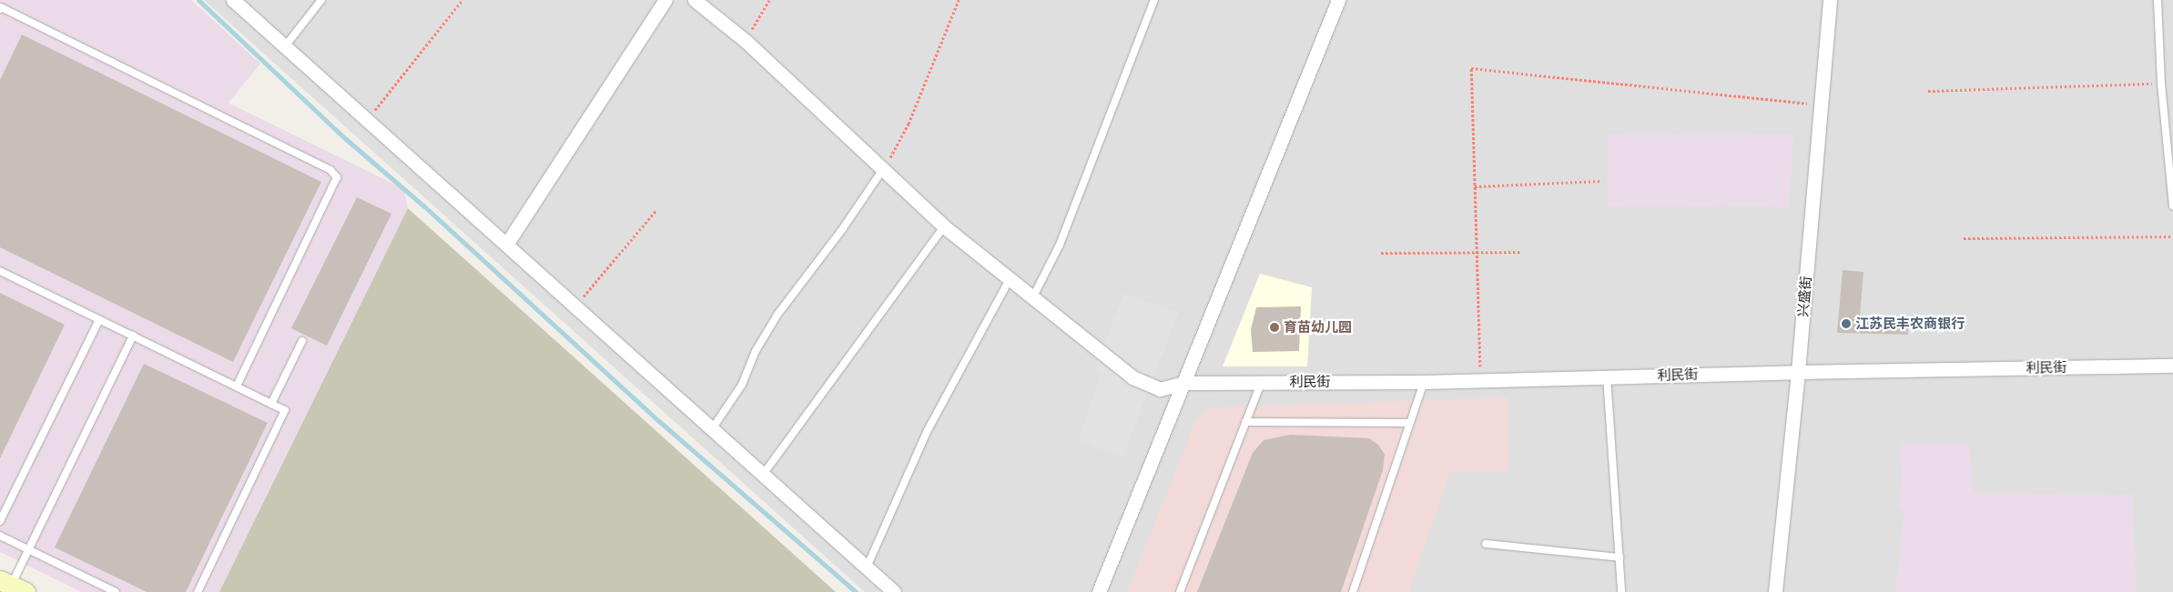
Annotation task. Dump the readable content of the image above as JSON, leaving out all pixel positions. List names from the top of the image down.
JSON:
{
  "streets": {
    "street": ["兴盛街", "利民街"]
  },
  "crossings": [
    ["兴盛街", "利民街"]
  ],
  "places": ["江苏民丰农商银行", "育苗幼儿园"]
}
